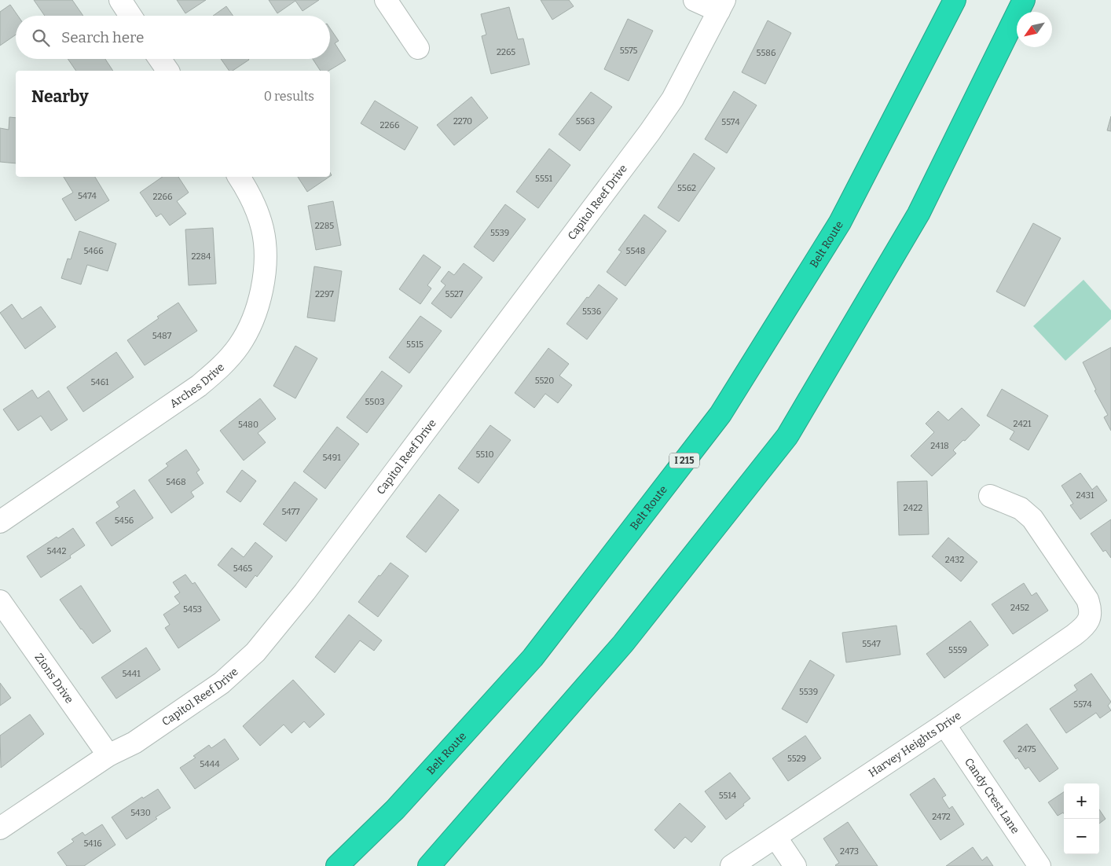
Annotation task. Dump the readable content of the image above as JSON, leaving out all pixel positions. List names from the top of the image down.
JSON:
{
  "streets": {
    "highway": ["Belt Route", "I 215"],
    "street": [
      "Capitol Reef Drive",
      "Arches Drive",
      "Zions Drive",
      "Harvey Heights Drive",
      "Candy Crest Lane"
    ]
  },
  "crossings": [
    ["Capitol Reef Drive", "Zions Drive"],
    ["Harvey Heights Drive", "Candy Crest Lane"]
  ],
  "house_numbers": [
    "5575",
    "2265",
    "5586",
    "2270",
    "5563",
    "5574",
    "2266",
    "5551",
    "5562",
    "5474",
    "2266",
    "2285",
    "5539",
    "5466",
    "5548",
    "2284",
    "2297",
    "5527",
    "5536",
    "5487",
    "5515",
    "5520",
    "5461",
    "5503",
    "2421",
    "5480",
    "2418",
    "5510",
    "5491",
    "5468",
    "2431",
    "2422",
    "5477",
    "5456",
    "5442",
    "2432",
    "5465",
    "2452",
    "5453",
    "5547",
    "5559",
    "5441",
    "5539",
    "5574",
    "2475",
    "5529",
    "5444",
    "5514",
    "5430",
    "2472",
    "5416",
    "2473"
  ],
  "north": "bottom left",
  "page": {
    "search": "Search here",
    "heading": ["Nearby", "0 results"],
    "map_buttons": ["+", "−"]
  }
}
